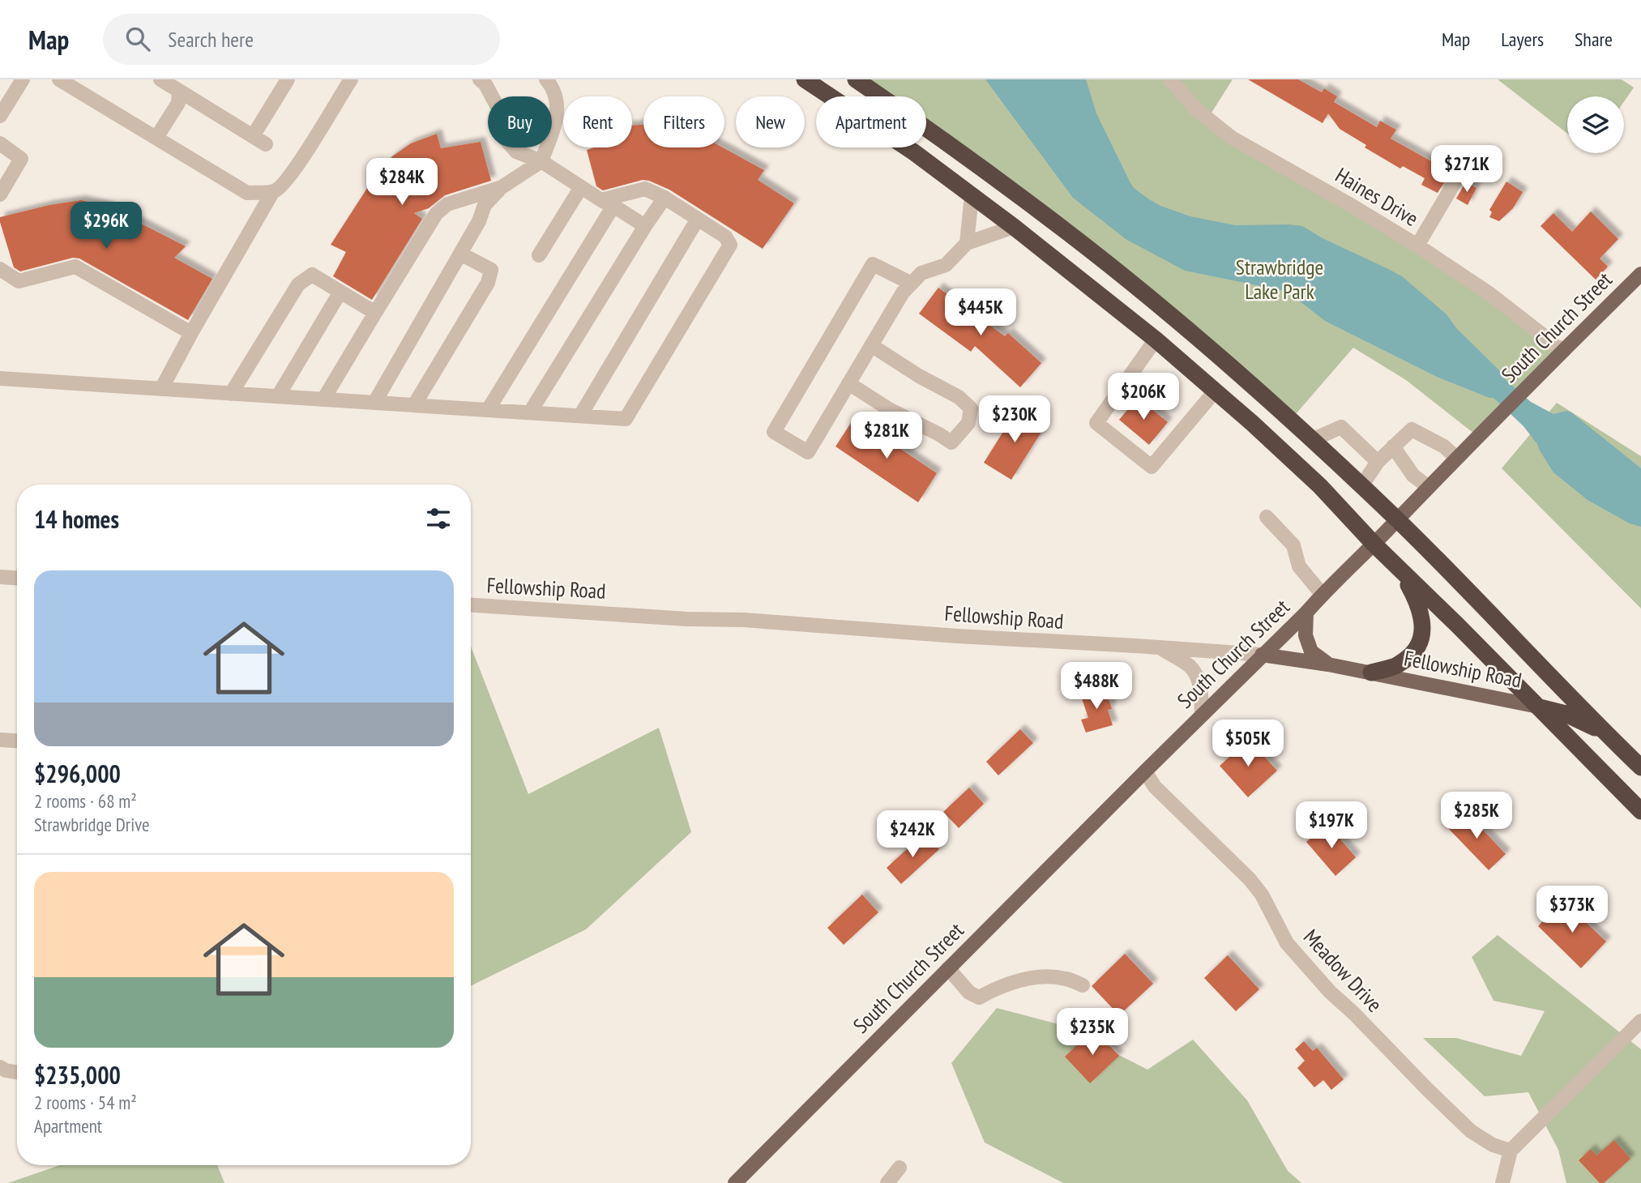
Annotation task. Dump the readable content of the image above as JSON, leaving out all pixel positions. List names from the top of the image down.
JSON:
{
  "streets": {
    "main road": ["South Church Street", "Fellowship Road"],
    "street": ["Haines Drive", "Meadow Drive"]
  },
  "crossings": [
    ["Haines Drive", "South Church Street"],
    ["South Church Street", "Fellowship Road"],
    ["South Church Street", "Meadow Drive"]
  ],
  "parks": ["Strawbridge Lake Park"],
  "page": {
    "header": "Map",
    "search": "Search here",
    "nav": ["Map", "Layers", "Share"],
    "chip": [
      "Buy",
      "Rent",
      "Filters",
      "New",
      "Apartment"
    ],
    "price": [
      "$271K",
      "$284K",
      "$296K",
      "$445K",
      "$206K",
      "$230K",
      "$281K",
      "$488K",
      "$505K",
      "$285K",
      "$197K",
      "$242K",
      "$373K",
      "$235K"
    ],
    "heading": "14 homes",
    "list": [
      {
        "name": "$296,000",
        "note": "2 rooms · 68 m² · Strawbridge Drive"
      },
      {
        "name": "$235,000",
        "note": "2 rooms · 54 m² · Apartment"
      }
    ]
  }
}
